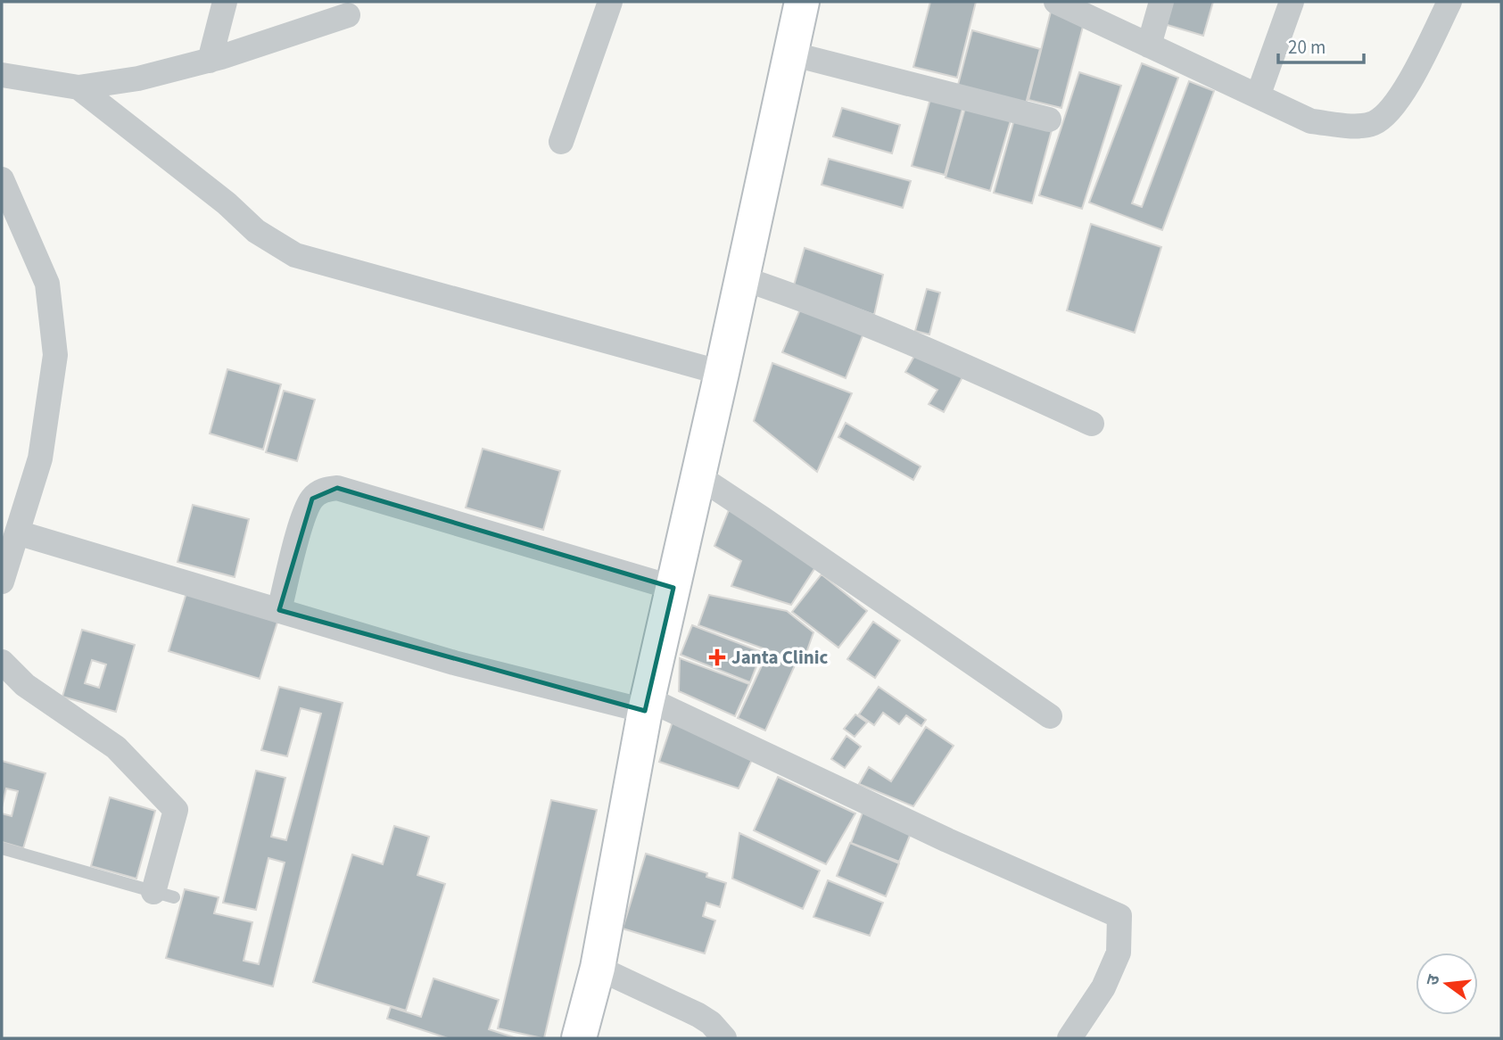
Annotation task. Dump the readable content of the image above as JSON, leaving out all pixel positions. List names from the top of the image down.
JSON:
{
  "places": {
    "health": ["Janta Clinic"]
  },
  "scale_bar": "20 m",
  "north": "left"
}
